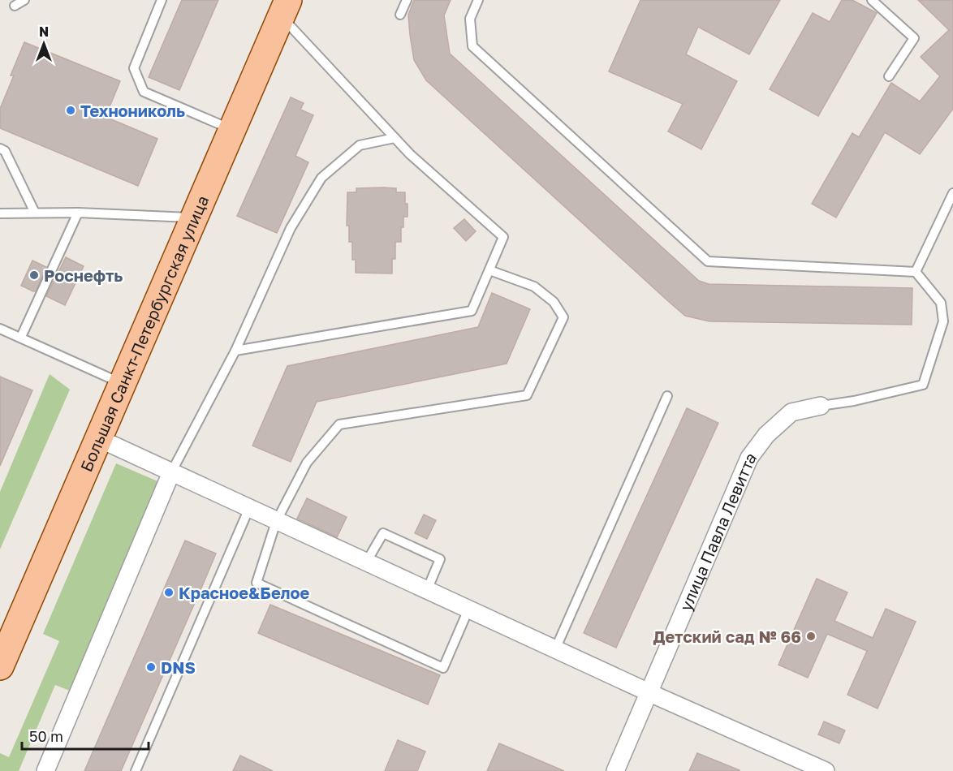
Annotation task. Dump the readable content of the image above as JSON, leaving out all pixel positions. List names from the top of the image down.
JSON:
{
  "streets": {
    "main road": ["Большая Санкт-Петербургская улица"],
    "street": ["улица Павла Левитта"]
  },
  "places": [
    "Технониколь",
    "Роснефть",
    "Красное&Белое",
    "Детский сад № 66",
    "DNS"
  ],
  "scale_bar": "50 m",
  "north": "top"
}
